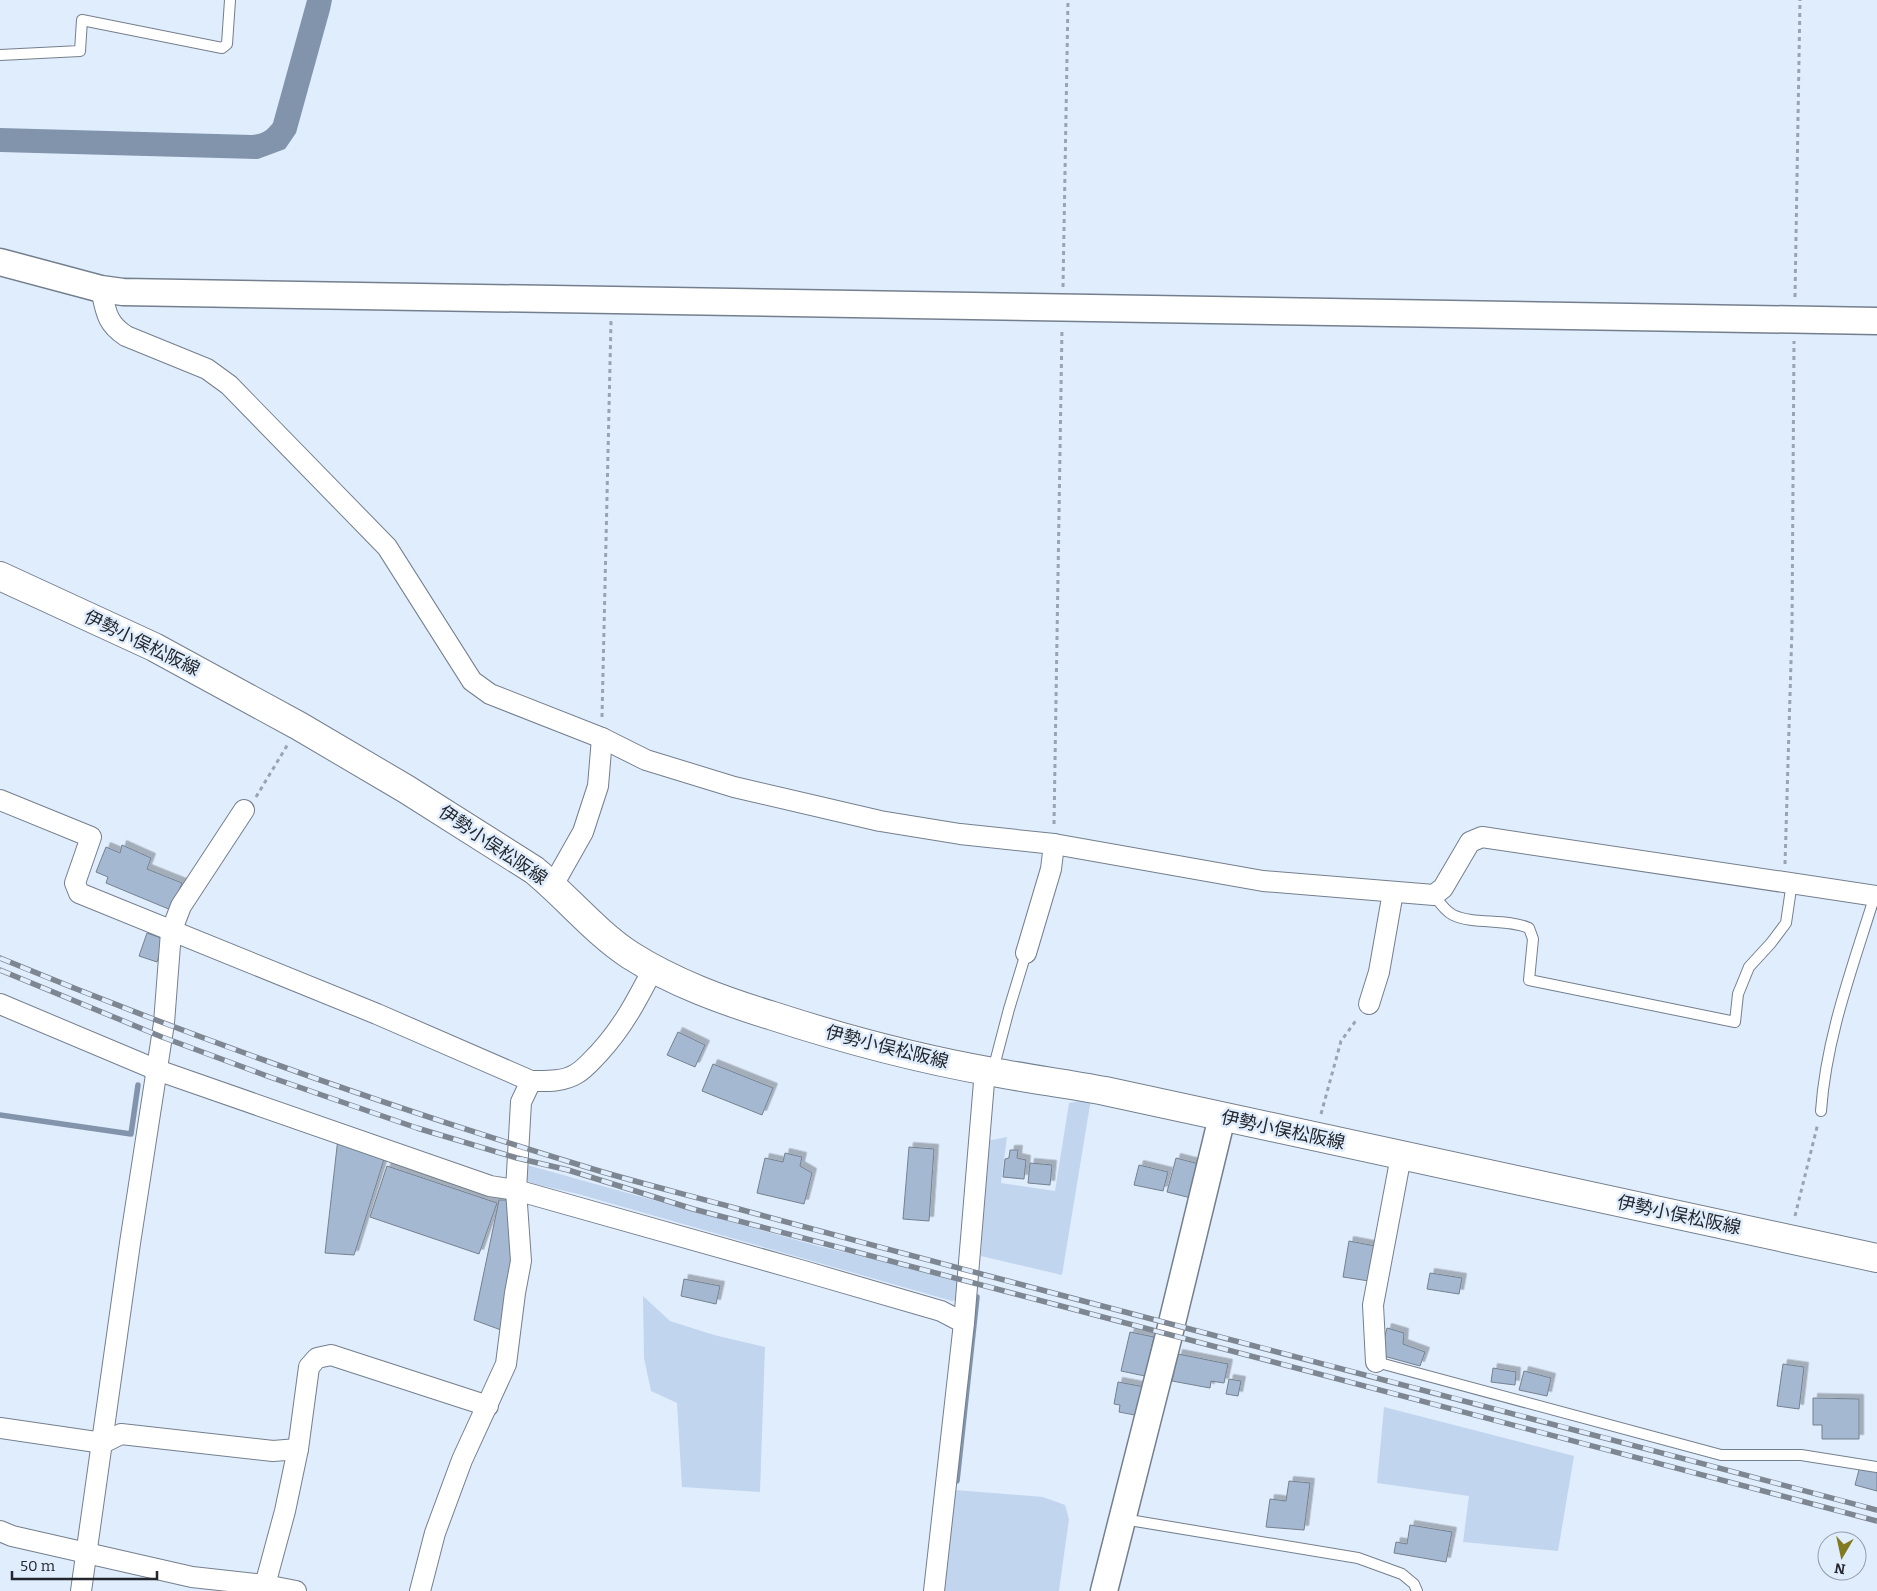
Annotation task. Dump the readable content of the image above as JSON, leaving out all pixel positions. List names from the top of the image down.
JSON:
{
  "streets": {
    "main road": ["伊勢小俣松阪線"]
  },
  "scale_bar": "50 m",
  "north": "bottom"
}
